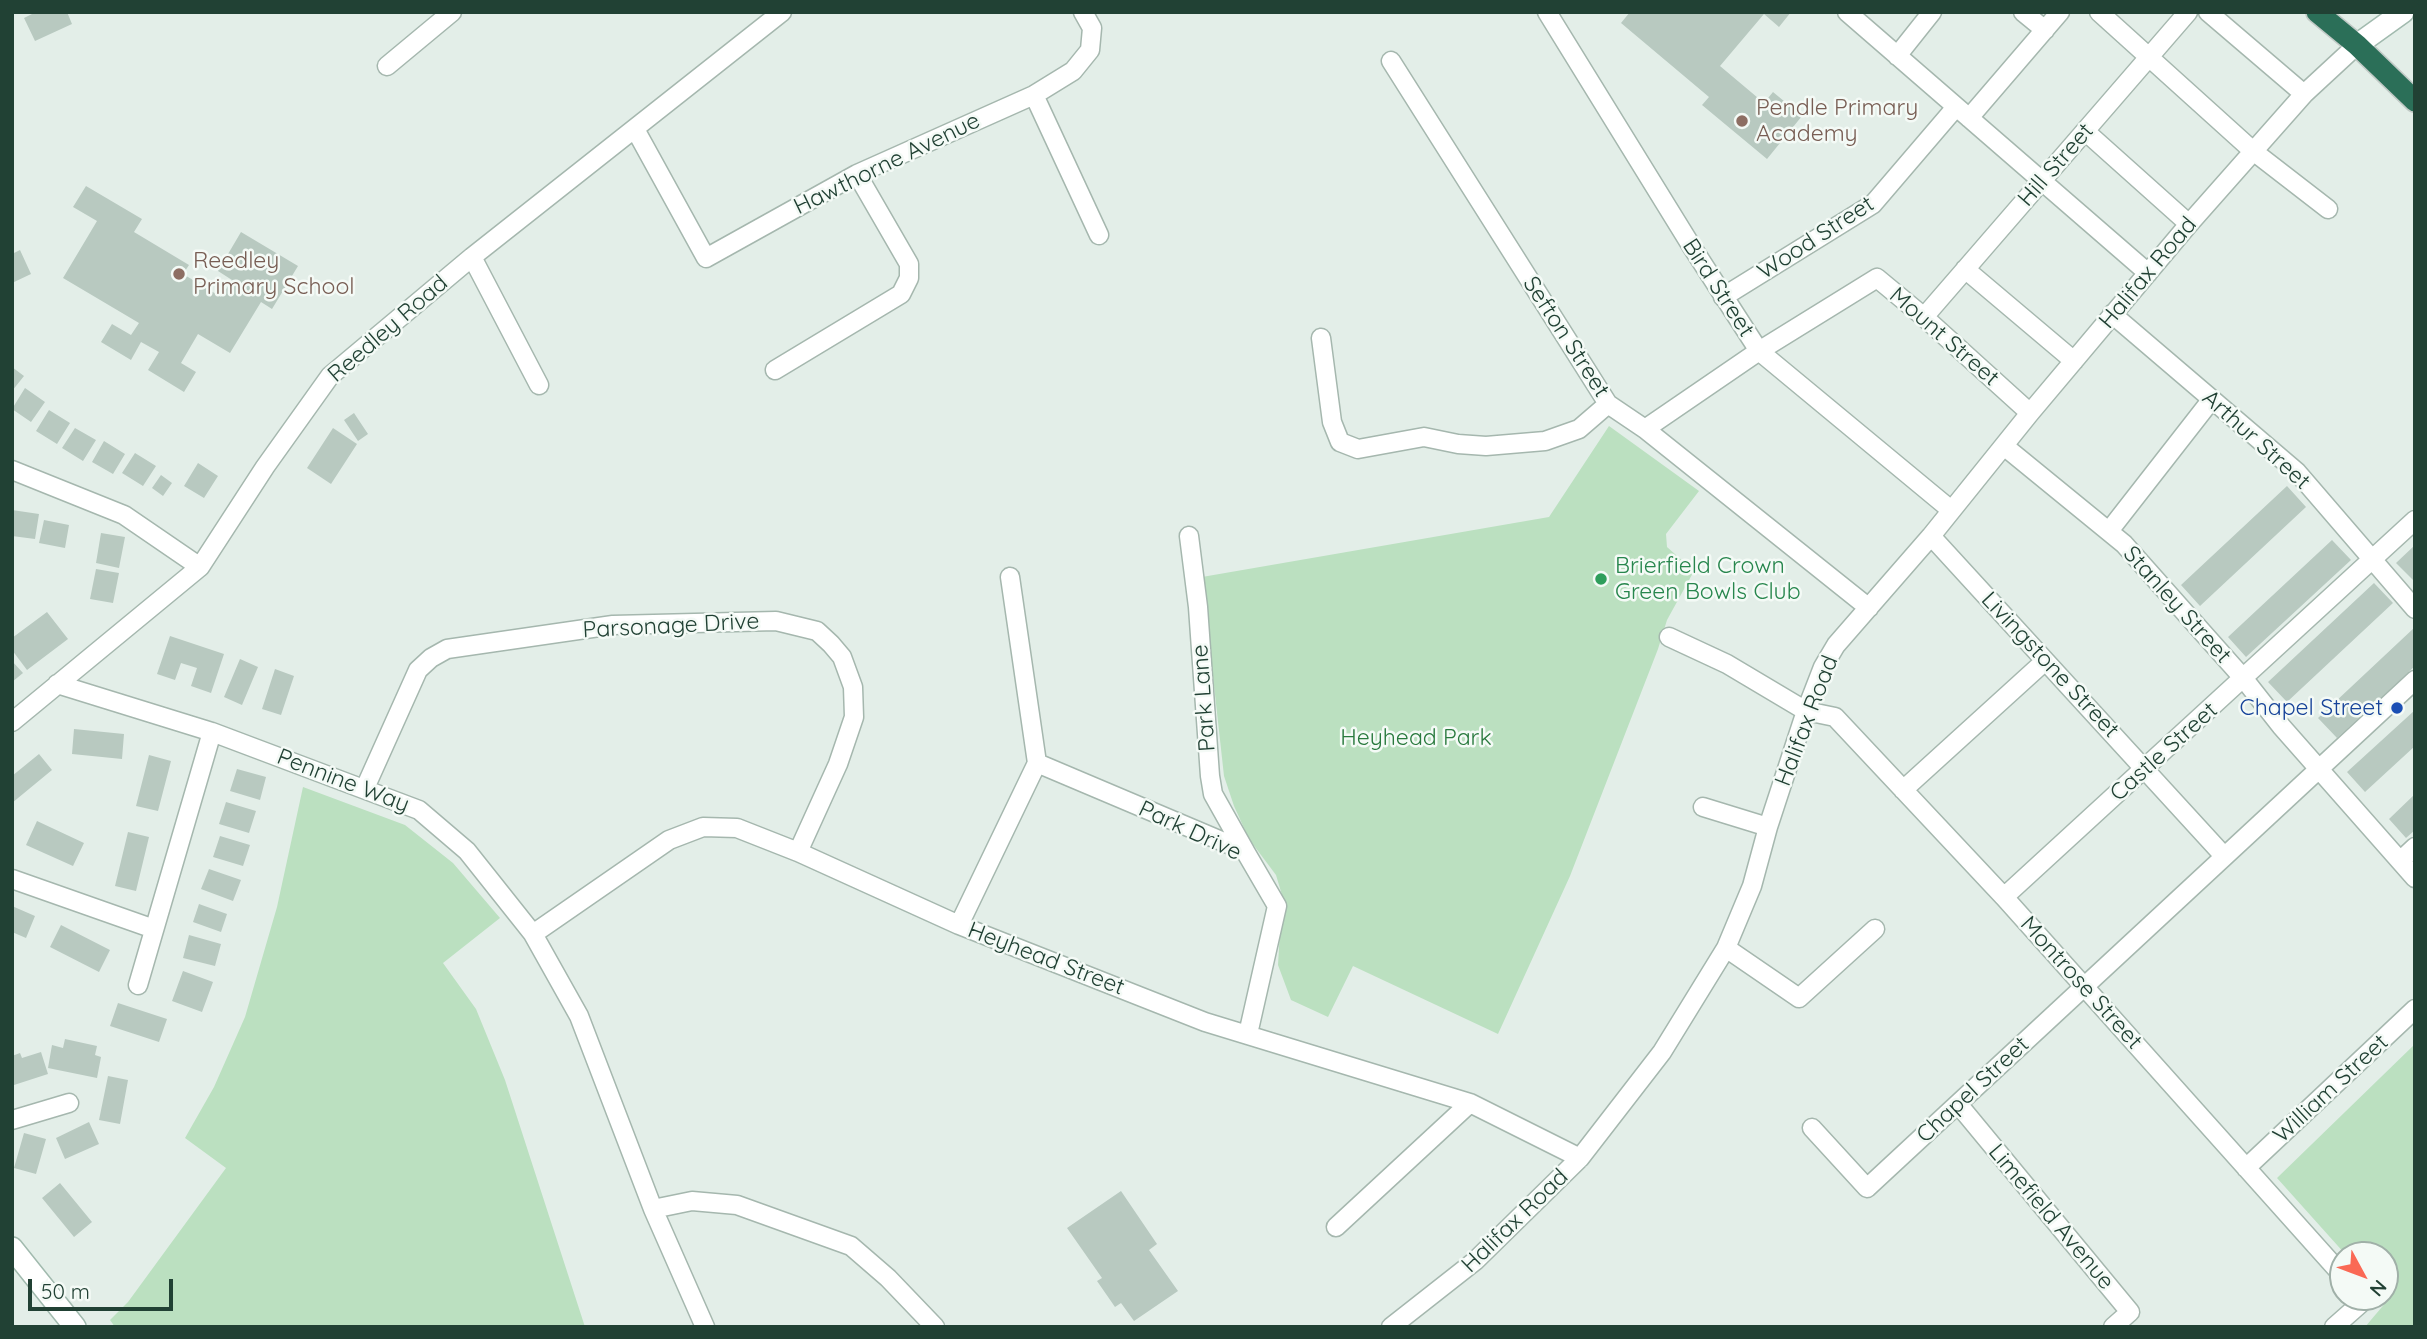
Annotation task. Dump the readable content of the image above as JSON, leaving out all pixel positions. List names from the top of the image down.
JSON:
{
  "streets": {
    "street": [
      "Hawthorne Avenue",
      "Hill Street",
      "Wood Street",
      "Halifax Road",
      "Bird Street",
      "Reedley Road",
      "Sefton Street",
      "Mount Street",
      "Arthur Street",
      "Stanley Street",
      "Parsonage Drive",
      "Livingstone Street",
      "Park Lane",
      "Castle Street",
      "Pennine Way",
      "Park Drive",
      "Heyhead Street",
      "Montrose Street",
      "William Street",
      "Chapel Street",
      "Limefield Avenue"
    ]
  },
  "crossings": [
    ["Hawthorne Avenue", "Reedley Road"],
    ["Hill Street", "Mount Street"],
    ["Wood Street", "Bird Street"],
    ["Halifax Road", "Bird Street"],
    ["Halifax Road", "Sefton Street"],
    ["Halifax Road", "Mount Street"],
    ["Halifax Road", "Arthur Street"],
    ["Halifax Road", "Stanley Street"],
    ["Halifax Road", "Livingstone Street"],
    ["Halifax Road", "Heyhead Street"],
    ["Halifax Road", "Montrose Street"],
    ["Bird Street", "Mount Street"],
    ["Reedley Road", "Pennine Way"],
    ["Sefton Street", "Mount Street"],
    ["Arthur Street", "Castle Street"],
    ["Stanley Street", "Castle Street"],
    ["Stanley Street", "Chapel Street"],
    ["Parsonage Drive", "Pennine Way"],
    ["Parsonage Drive", "Heyhead Street"],
    ["Livingstone Street", "Castle Street"],
    ["Livingstone Street", "Chapel Street"],
    ["Park Lane", "Park Drive"],
    ["Castle Street", "Montrose Street"],
    ["Pennine Way", "Heyhead Street"],
    ["Park Drive", "Heyhead Street"],
    ["Montrose Street", "William Street"],
    ["Montrose Street", "Chapel Street"],
    ["Chapel Street", "Limefield Avenue"]
  ],
  "parks": ["Heyhead Park"],
  "places": [
    "Pendle Primary Academy",
    "Reedley Primary School",
    "Brierfield Crown Green Bowls Club",
    "Chapel Street"
  ],
  "scale_bar": "50 m",
  "north": "bottom right"
}
